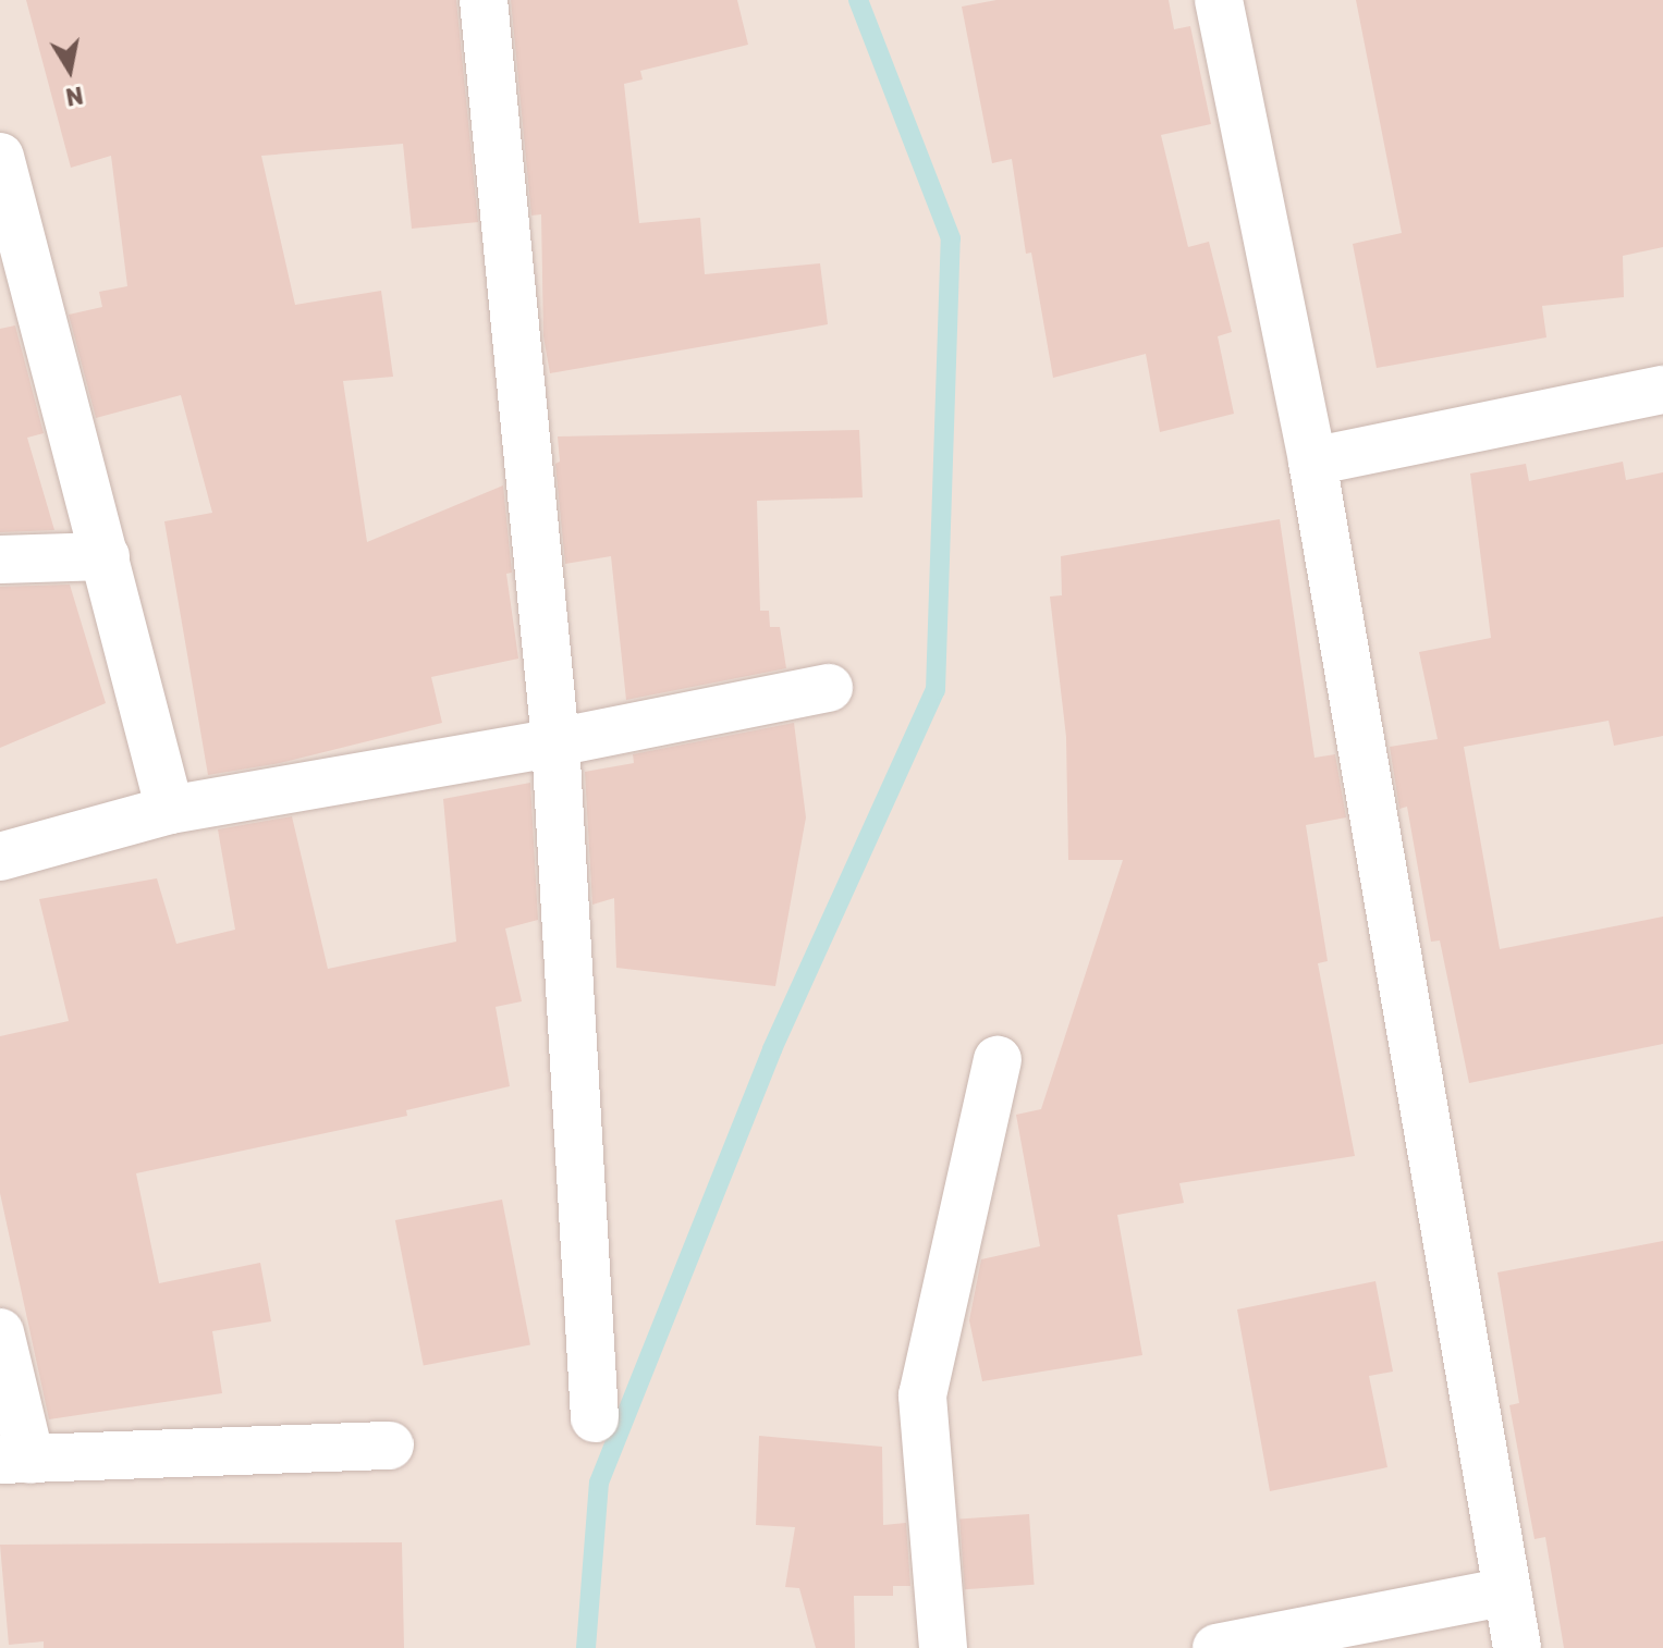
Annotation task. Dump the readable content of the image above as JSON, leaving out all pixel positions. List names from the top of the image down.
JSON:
{
  "north": "bottom"
}
